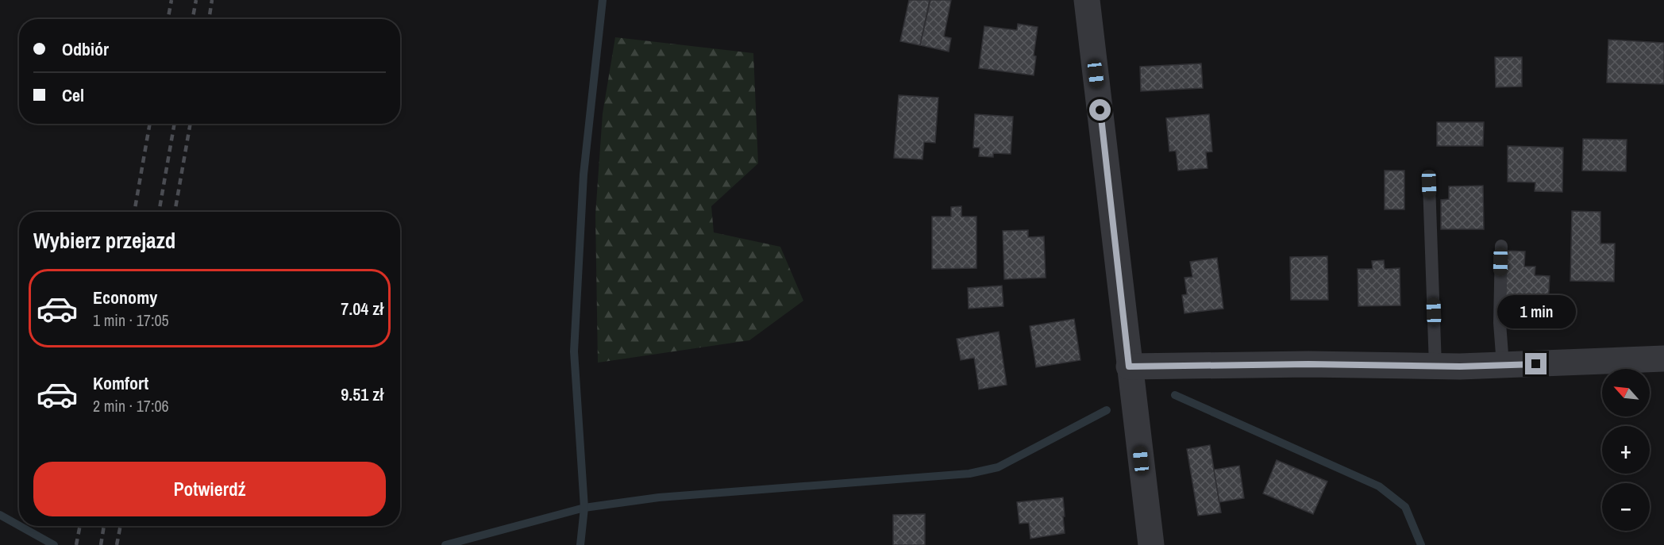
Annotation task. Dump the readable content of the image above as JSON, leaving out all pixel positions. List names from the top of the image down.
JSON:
{
  "north": "top left",
  "page": {
    "banner": ["Odbiór", "Cel"],
    "heading": "Wybierz przejazd",
    "list": [
      {
        "name": "Economy",
        "note": "1 min · 17:05",
        "value": "7.04 zł"
      },
      {
        "name": "Komfort",
        "note": "2 min · 17:06",
        "value": "9.51 zł"
      }
    ],
    "bubble": "1 min",
    "map_buttons": ["+", "−"],
    "buttons": "Potwierdź"
  }
}
